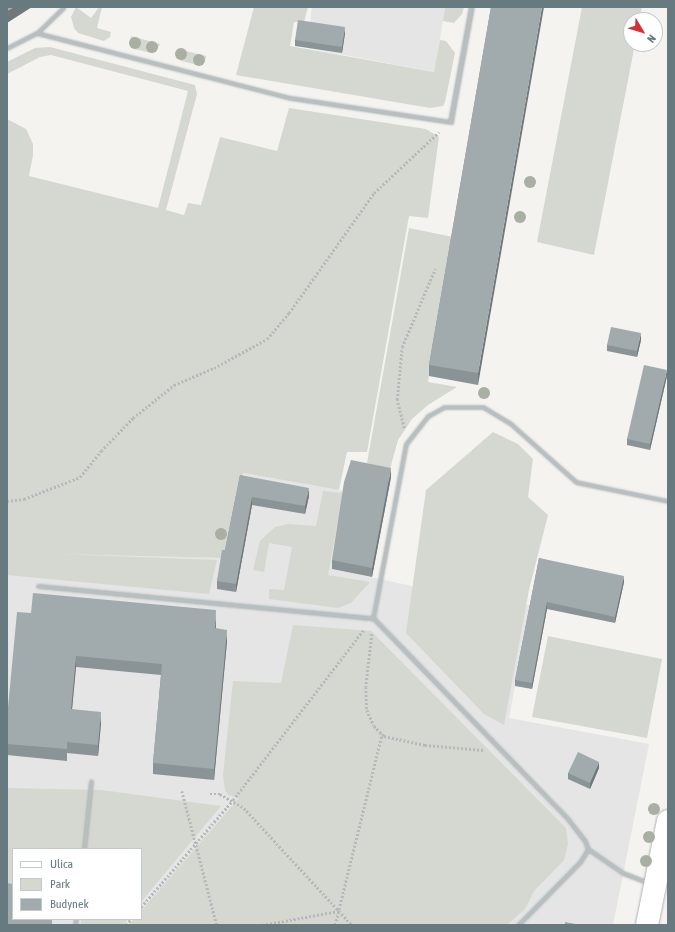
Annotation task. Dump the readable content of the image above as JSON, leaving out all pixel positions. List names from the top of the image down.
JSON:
{
  "legend": ["Ulica", "Park", "Budynek"],
  "north": "bottom right"
}
